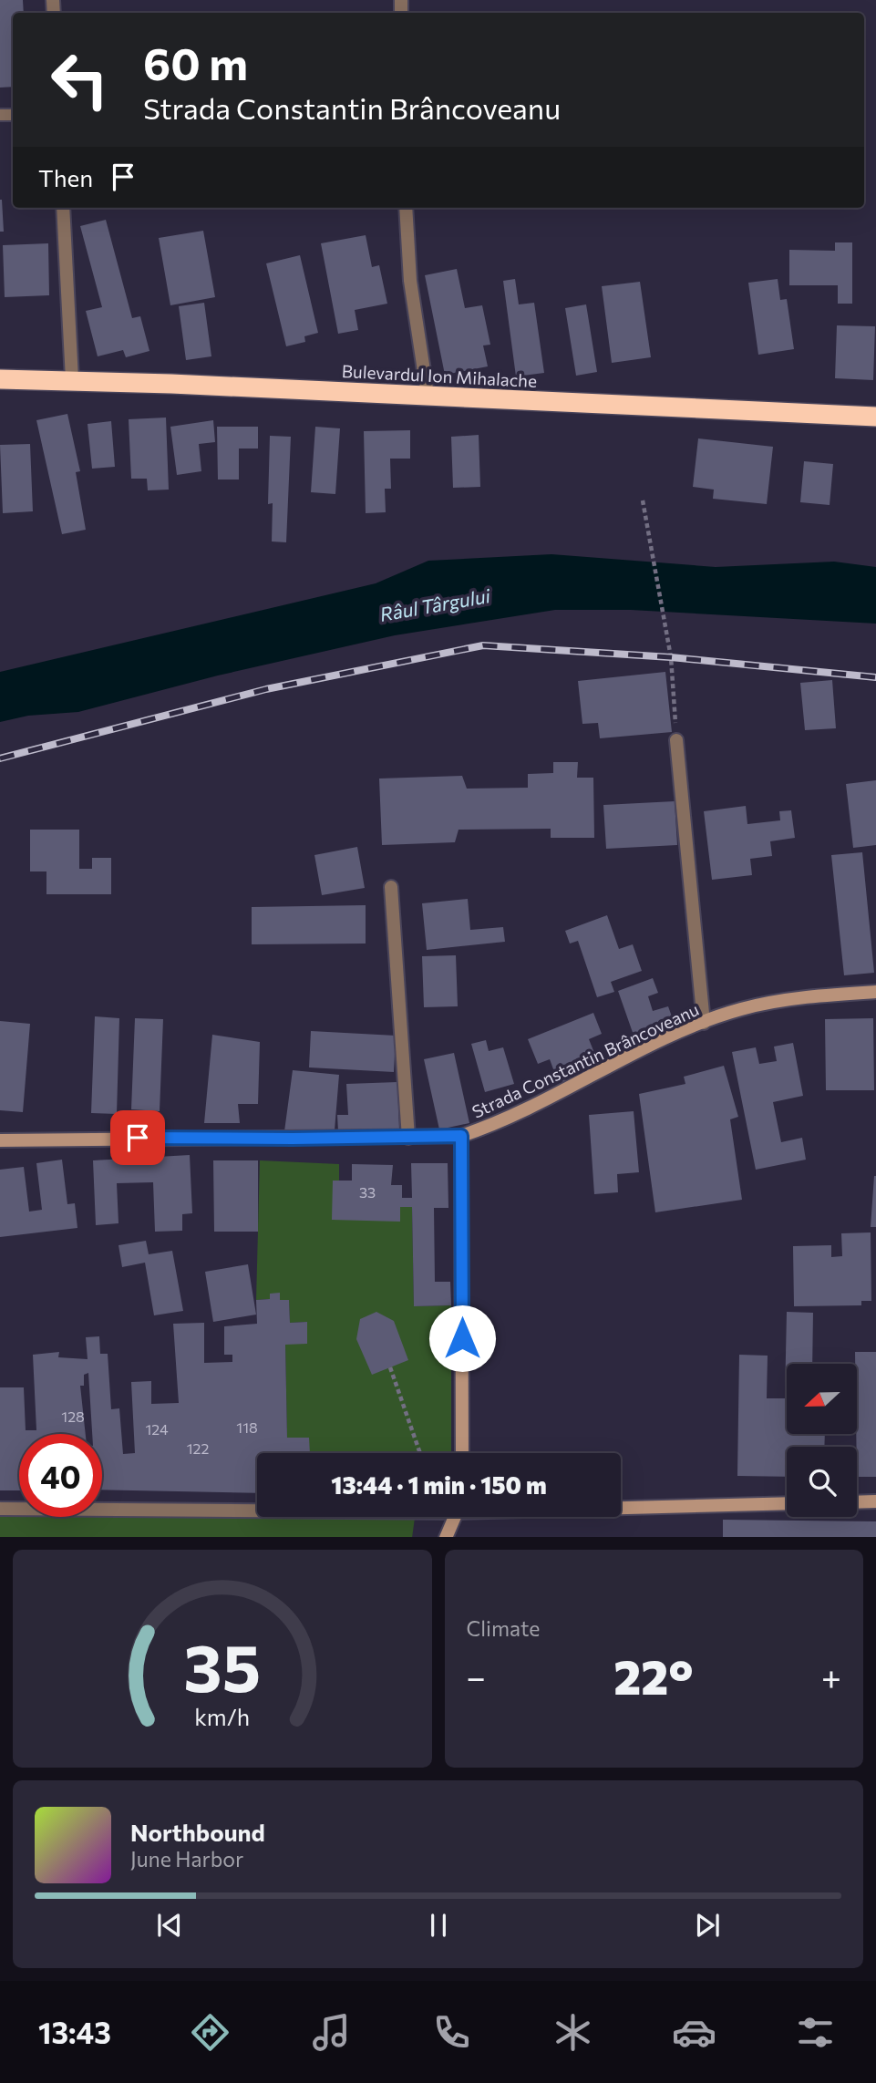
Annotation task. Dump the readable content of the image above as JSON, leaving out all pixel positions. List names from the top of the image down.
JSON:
{
  "streets": {
    "highway": ["Bulevardul Ion Mihalache"],
    "main road": ["Strada Constantin Brâncoveanu"]
  },
  "water": ["Râul Târgului"],
  "house_numbers": [
    "33",
    "128",
    "118",
    "124",
    "122"
  ],
  "north": "left",
  "page": {
    "turn": ["60 m", "Strada Constantin Brâncoveanu"],
    "then": "Then",
    "limit": "40",
    "trip": "13:44 · 1 min · 150 m",
    "tile": "Climate",
    "heat": ["−", "22°", "+"],
    "song": ["Northbound", "June Harbor"],
    "tabs": "13:43",
    "gauge": ["35", "km/h"]
  }
}
